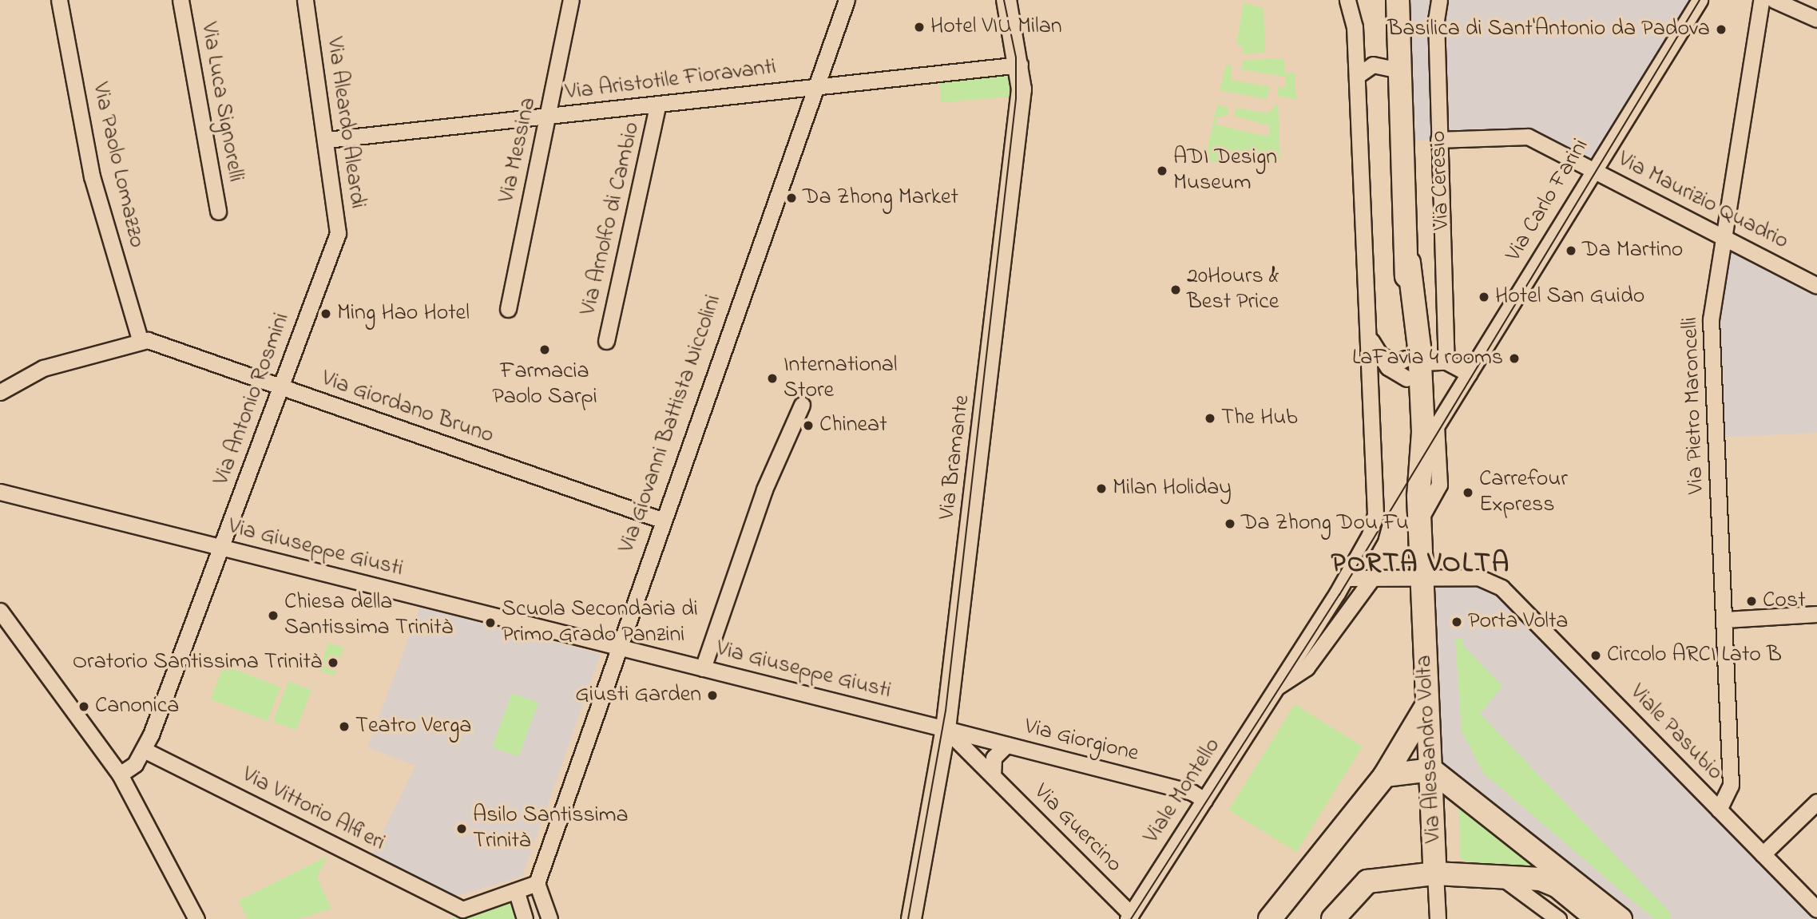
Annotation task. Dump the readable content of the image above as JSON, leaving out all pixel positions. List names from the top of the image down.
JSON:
{
  "streets": {
    "main road": ["Via Ceresio", "Via Alessandro Volta"],
    "street": [
      "Via Aristotile Fioravanti",
      "Via Luca Signorelli",
      "Via Aleardo Aleardi",
      "Via Messina",
      "Via Paolo Lomazzo",
      "Via Carlo Farini",
      "Via Maurizio Quadrio",
      "Via Arnolfo di Cambio",
      "Via Antonio Rosmini",
      "Via Pietro Maroncelli",
      "Via Giordano Bruno",
      "Via Giovanni Battista Niccolini",
      "Via Bramante",
      "Via Giuseppe Giusti",
      "Viale Pasubio",
      "Via Giorgione",
      "Viale Montello",
      "Via Vittorio Alfieri",
      "Via Guercino"
    ]
  },
  "crossings": [
    ["Via Aristotile Fioravanti", "Via Aleardo Aleardi"],
    ["Via Aristotile Fioravanti", "Via Messina"],
    ["Via Aristotile Fioravanti", "Via Arnolfo di Cambio"],
    ["Via Aristotile Fioravanti", "Via Giovanni Battista Niccolini"],
    ["Via Aristotile Fioravanti", "Via Bramante"],
    ["Via Aleardo Aleardi", "Via Antonio Rosmini"],
    ["Via Paolo Lomazzo", "Via Giordano Bruno"],
    ["Via Ceresio", "Via Carlo Farini"],
    ["Via Ceresio", "Via Maurizio Quadrio"],
    ["Via Ceresio", "Via Alessandro Volta"],
    ["Via Carlo Farini", "Via Maurizio Quadrio"],
    ["Via Carlo Farini", "Via Alessandro Volta"],
    ["Via Maurizio Quadrio", "Via Pietro Maroncelli"],
    ["Via Antonio Rosmini", "Via Giordano Bruno"],
    ["Via Antonio Rosmini", "Via Giuseppe Giusti"],
    ["Via Antonio Rosmini", "Via Vittorio Alfieri"],
    ["Via Pietro Maroncelli", "Viale Pasubio"],
    ["Via Giordano Bruno", "Via Giovanni Battista Niccolini"],
    ["Via Giovanni Battista Niccolini", "Via Giuseppe Giusti"],
    ["Via Bramante", "Via Giuseppe Giusti"],
    ["Via Bramante", "Via Giorgione"],
    ["Via Bramante", "Via Guercino"],
    ["Via Giuseppe Giusti", "Via Giorgione"],
    ["Via Giuseppe Giusti", "Via Guercino"],
    ["Viale Pasubio", "Via Alessandro Volta"],
    ["Via Giorgione", "Viale Montello"],
    ["Via Giorgione", "Via Guercino"],
    ["Viale Montello", "Via Guercino"]
  ],
  "districts": ["PORTA VOLTA"],
  "places": [
    "Hotel VIU Milan",
    "Basilica di Sant'Antonio da Padova",
    "ADI Design Museum",
    "Da Zhong Market",
    "Da Martino",
    "20Hours & Best Price",
    "Hotel San Guido",
    "Ming Hao Hotel",
    "Farmacia Paolo Sarpi",
    "LaFavia 4 rooms",
    "International Store",
    "The Hub",
    "Chineat",
    "Milan Holiday",
    "Carrefour Express",
    "Da Zhong Dou Fu",
    "Cost",
    "Chiesa della Santissima Trinità",
    "Porta Volta",
    "Scuola Secondaria di Primo Grado Panzini",
    "Circolo ARCI Lato B",
    "Oratorio Santissima Trinità",
    "Giusti Garden",
    "Canonica",
    "Teatro Verga",
    "Asilo Santissima Trinità"
  ]
}
